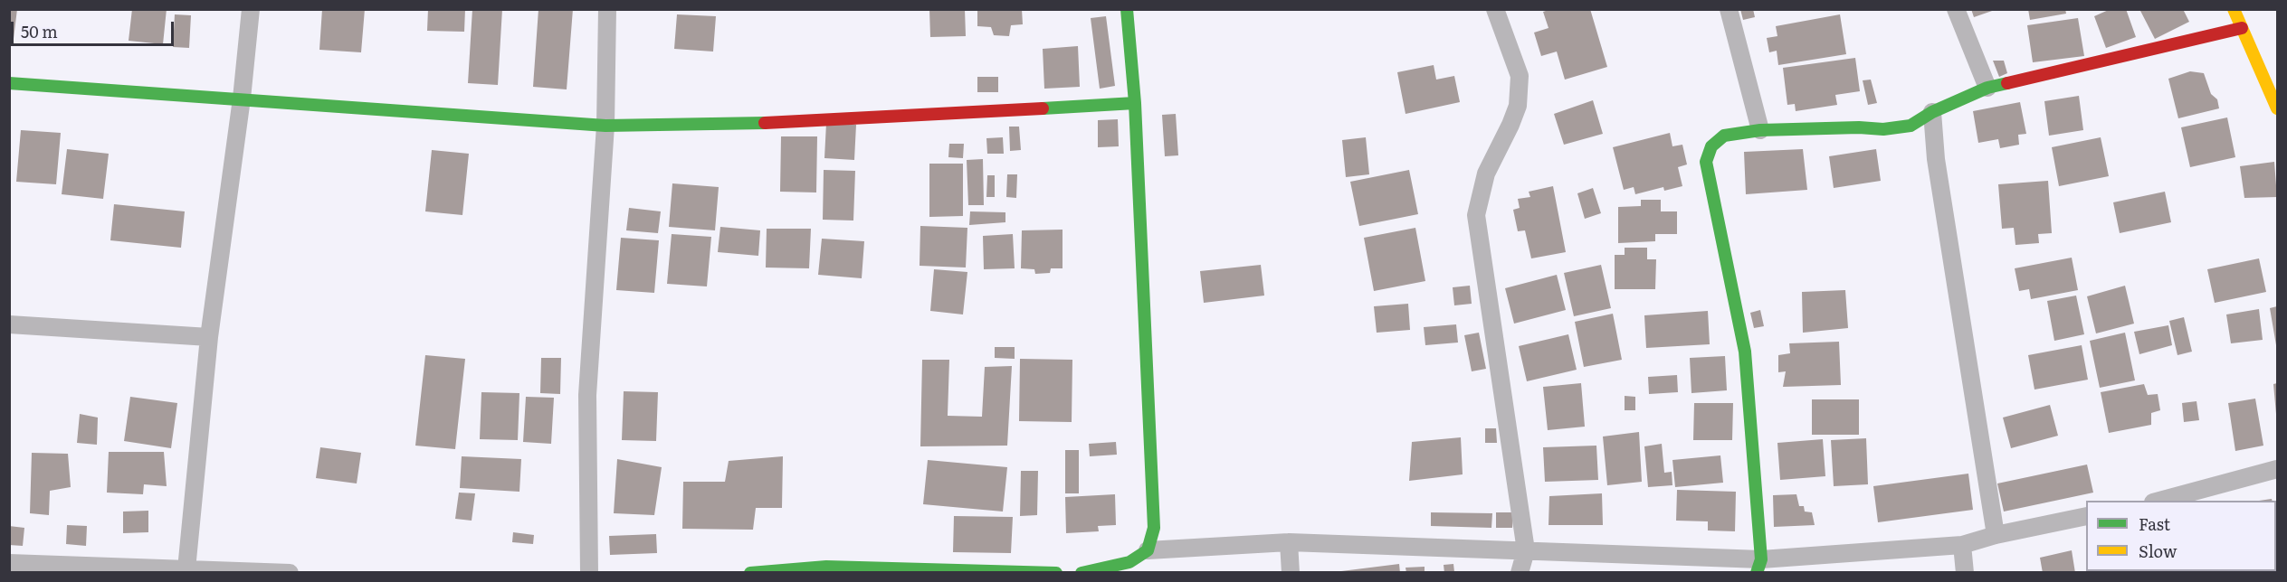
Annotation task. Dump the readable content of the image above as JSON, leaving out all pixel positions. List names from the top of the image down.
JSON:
{
  "legend": ["Fast", "Slow"],
  "scale_bar": "50 m"
}
